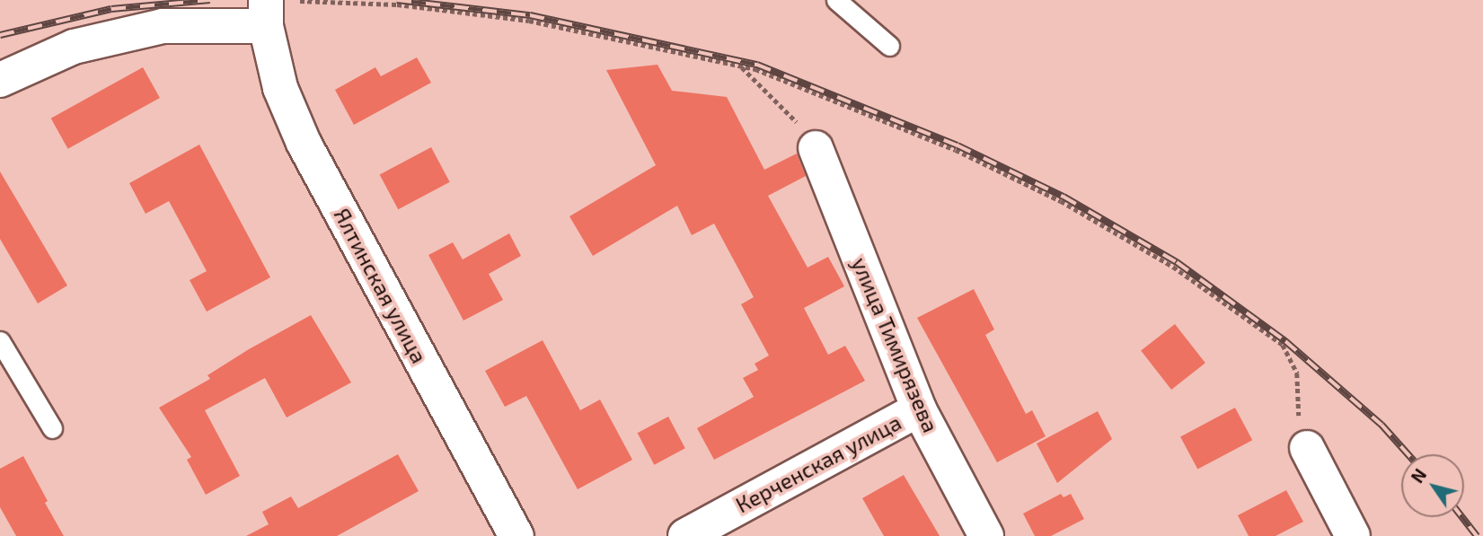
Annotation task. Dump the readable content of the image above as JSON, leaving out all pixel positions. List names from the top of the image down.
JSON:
{
  "streets": {
    "street": ["Ялтинская улица", "улица Тимирязева", "Керченская улица"]
  },
  "crossings": [
    ["улица Тимирязева", "Керченская улица"]
  ],
  "north": "top left"
}
